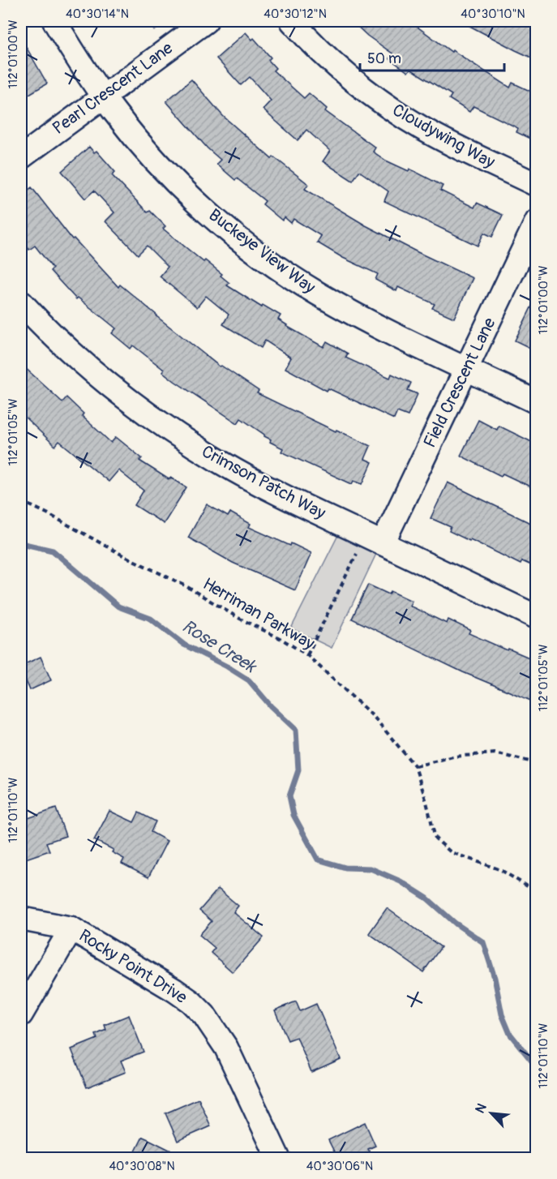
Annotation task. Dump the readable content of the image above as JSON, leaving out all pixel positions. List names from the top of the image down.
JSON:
{
  "streets": {
    "street": [
      "Pearl Crescent Lane",
      "Cloudywing Way",
      "Buckeye View Way",
      "Field Crescent Lane",
      "Crimson Patch Way",
      "Rocky Point Drive"
    ],
    "path": ["Herriman Parkway"]
  },
  "crossings": [
    ["Pearl Crescent Lane", "Buckeye View Way"],
    ["Buckeye View Way", "Field Crescent Lane"],
    ["Field Crescent Lane", "Crimson Patch Way"]
  ],
  "water": ["Rose Creek"],
  "scale_bar": "50 m",
  "north": "top left",
  "coordinates": [
    "40°30'14\"N",
    "40°30'12\"N",
    "40°30'10\"N",
    "112°01'00\"W",
    "112°01'05\"W",
    "112°01'10\"W",
    "40°30'08\"N",
    "40°30'06\"N"
  ]
}
